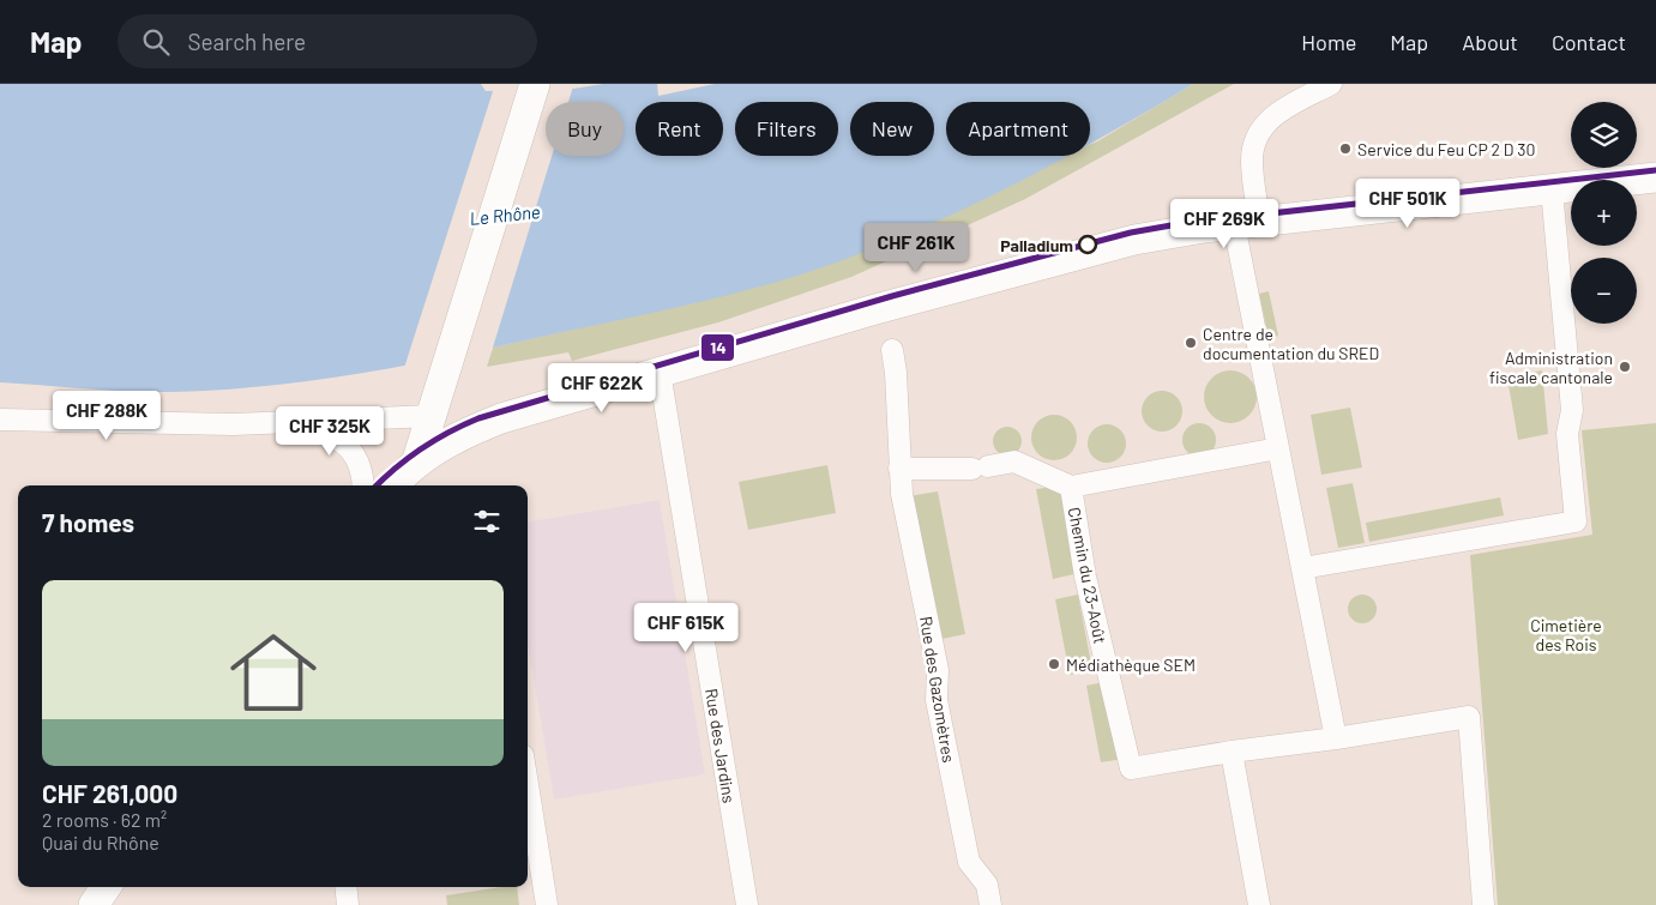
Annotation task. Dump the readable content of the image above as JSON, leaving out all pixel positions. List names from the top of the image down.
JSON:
{
  "streets": {
    "street": ["Chemin du 23-Août", "Rue des Gazomètres", "Rue des Jardins"]
  },
  "water": ["Le Rhône"],
  "parks": ["Cimetière des Rois"],
  "places": [
    "Service du Feu CP 2 D 30",
    "Palladium",
    "Centre de documentation du SRED",
    "Administration fiscale cantonale",
    "Médiathèque SEM"
  ],
  "lines": ["transit line 14"],
  "page": {
    "header": "Map",
    "search": "Search here",
    "nav": [
      "Home",
      "Map",
      "About",
      "Contact"
    ],
    "map_buttons": ["+", "−"],
    "chip": [
      "Buy",
      "Rent",
      "Filters",
      "New",
      "Apartment"
    ],
    "price": [
      "CHF 501K",
      "CHF 269K",
      "CHF 261K",
      "CHF 622K",
      "CHF 288K",
      "CHF 325K",
      "CHF 615K"
    ],
    "heading": "7 homes",
    "list": [
      {
        "name": "CHF 261,000",
        "note": "2 rooms · 62 m² · Quai du Rhône"
      }
    ]
  }
}
